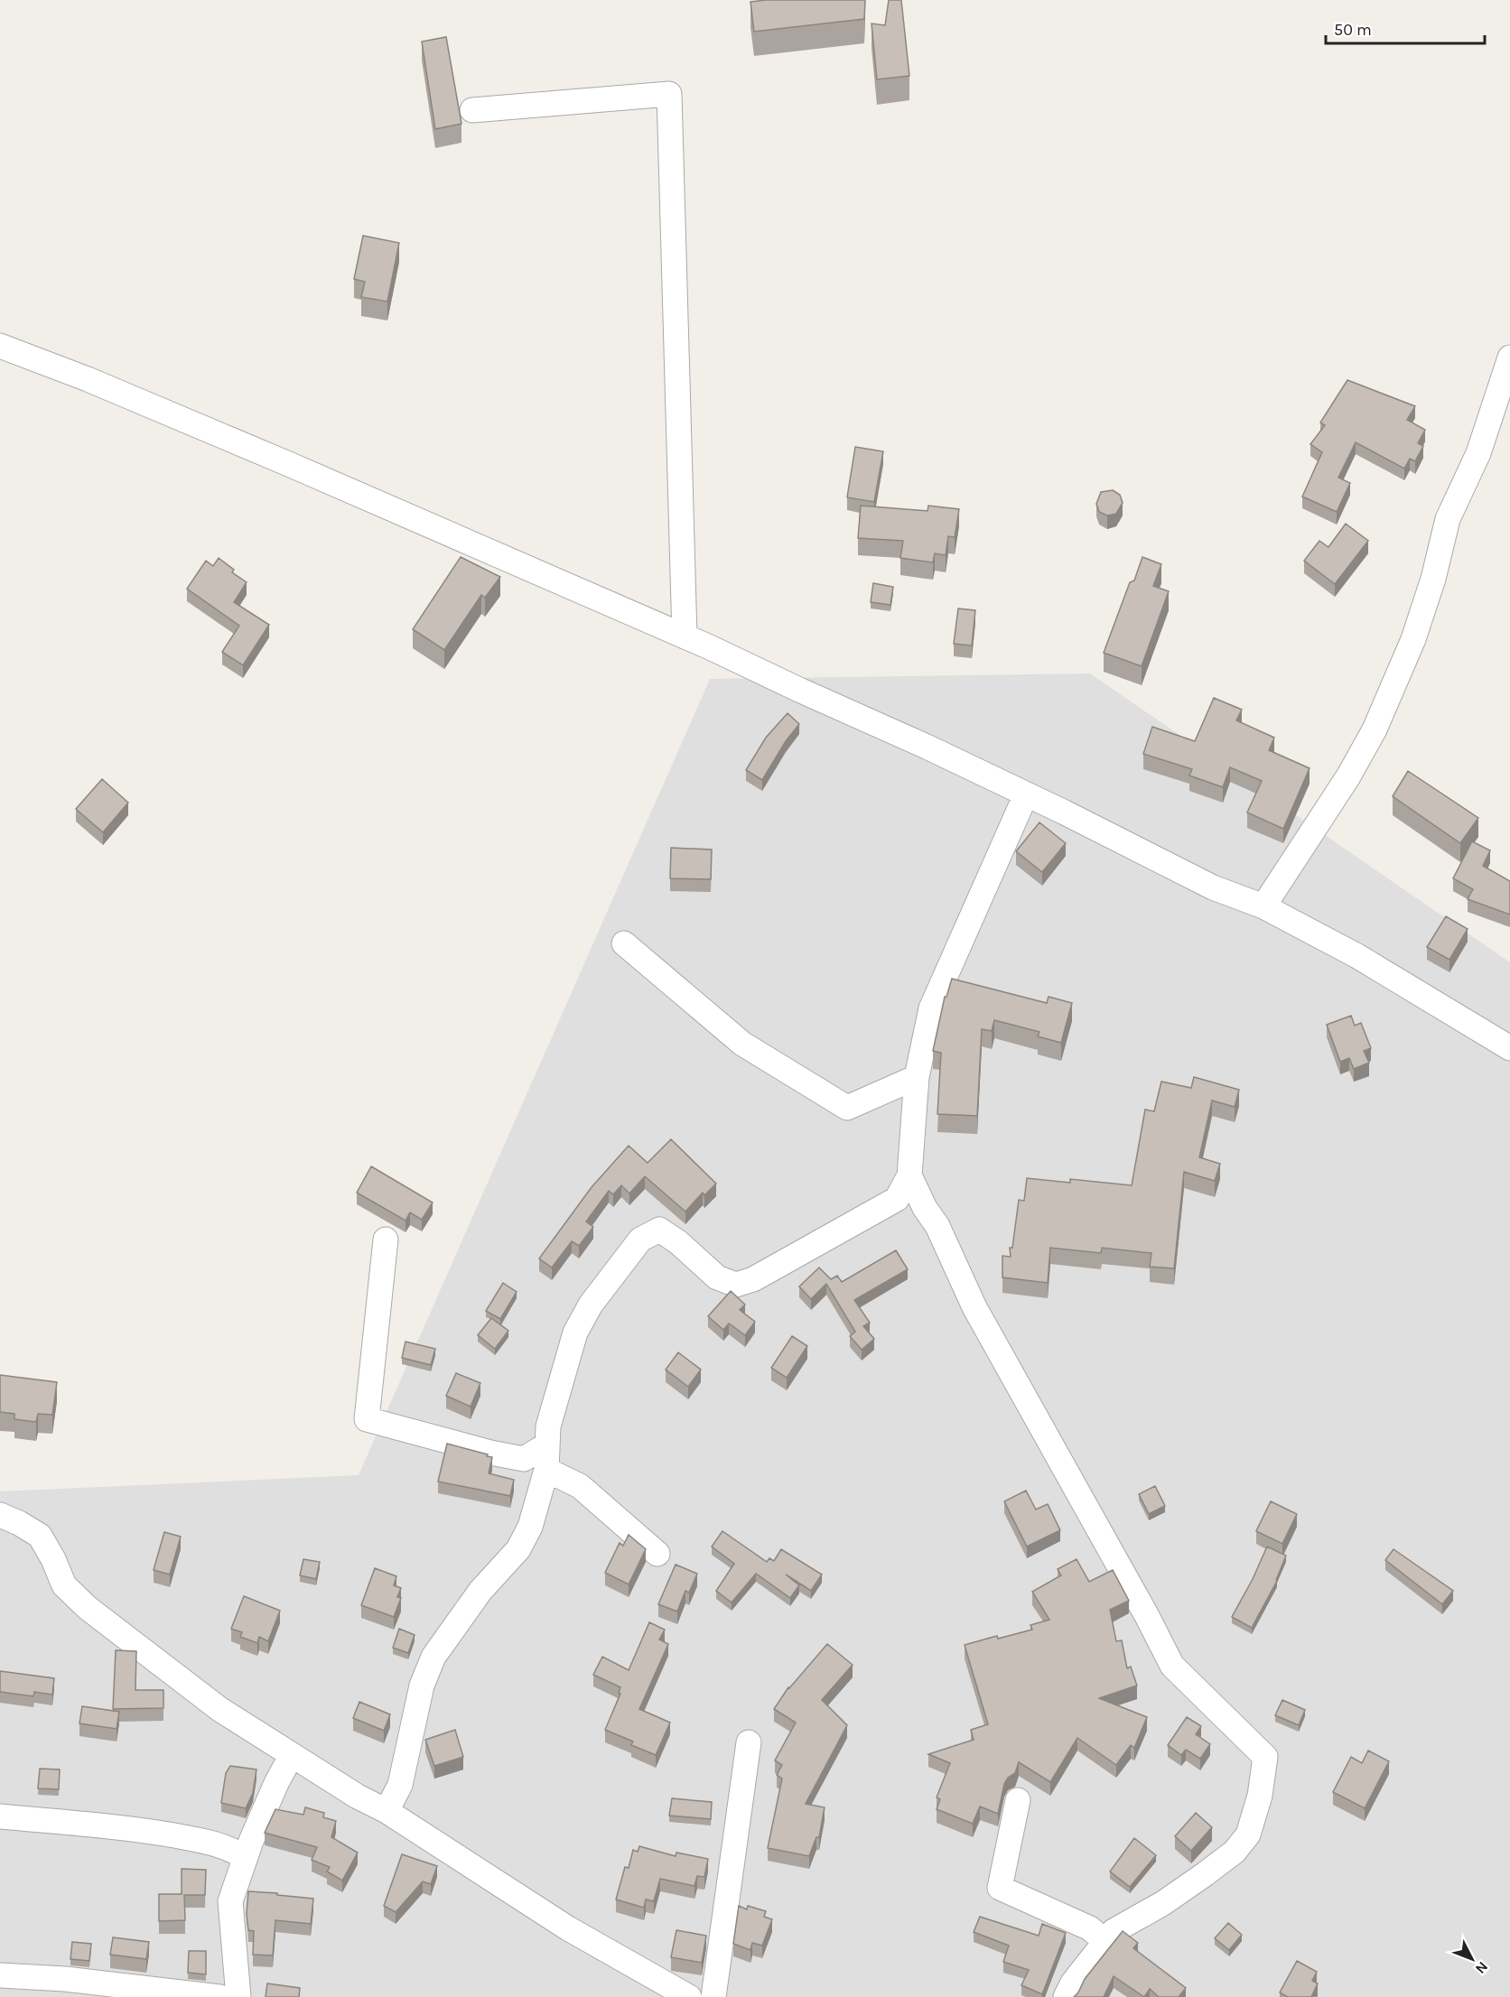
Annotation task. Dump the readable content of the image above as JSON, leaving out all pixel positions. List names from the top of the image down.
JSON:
{
  "scale_bar": "50 m",
  "north": "bottom right"
}
